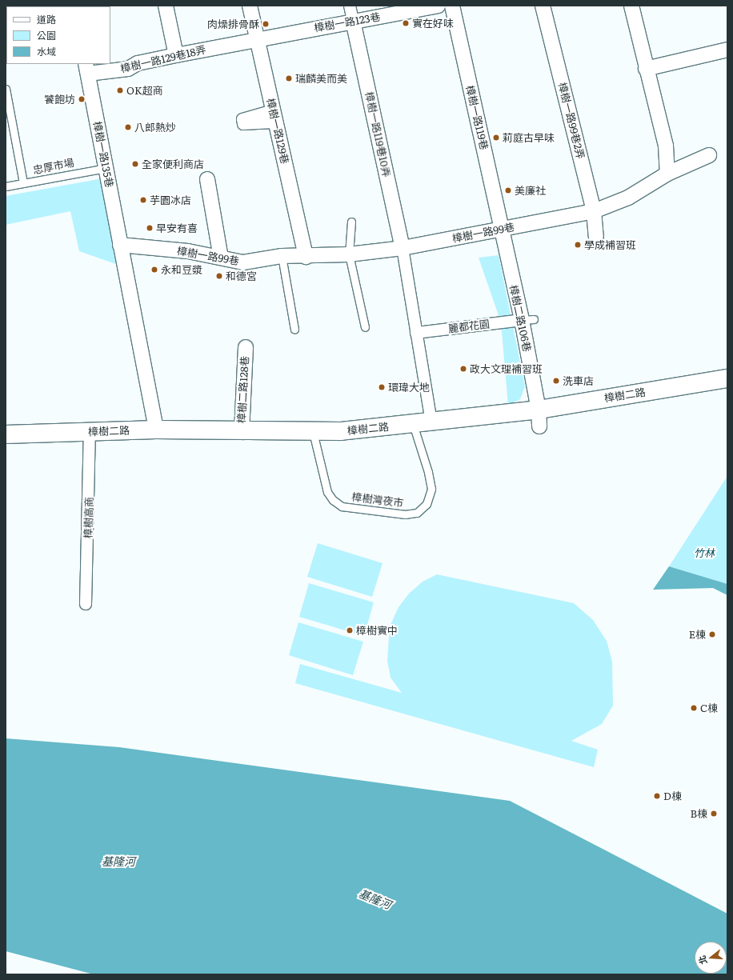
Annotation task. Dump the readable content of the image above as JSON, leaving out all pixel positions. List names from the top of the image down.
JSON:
{
  "streets": {
    "street": [
      "樟樹一路123巷",
      "樟樹一路129巷18弄",
      "樟樹一路119巷",
      "樟樹一路99巷2弄",
      "樟樹一路129巷",
      "樟樹一路119巷10弄",
      "樟樹一路135巷",
      "樟樹一路99巷",
      "樟樹二路106巷",
      "麗都花園",
      "樟樹二路128巷",
      "樟樹二路",
      "樟樹高商"
    ],
    "lane": ["忠厚市場", "樟樹灣夜市"]
  },
  "crossings": [
    ["樟樹一路123巷", "樟樹一路129巷18弄"],
    ["樟樹一路123巷", "樟樹一路129巷"],
    ["樟樹一路123巷", "樟樹一路119巷10弄"],
    ["樟樹一路129巷18弄", "樟樹一路129巷"],
    ["樟樹一路129巷18弄", "樟樹一路135巷"],
    ["樟樹一路119巷", "樟樹一路99巷"],
    ["樟樹一路119巷", "樟樹二路106巷"],
    ["樟樹一路99巷2弄", "樟樹一路99巷"],
    ["樟樹一路129巷", "樟樹一路99巷"],
    ["樟樹一路119巷10弄", "樟樹一路99巷"],
    ["樟樹一路135巷", "忠厚市場"],
    ["樟樹一路135巷", "樟樹一路99巷"],
    ["樟樹一路135巷", "樟樹二路"],
    ["樟樹一路99巷", "樟樹二路106巷"],
    ["樟樹二路106巷", "麗都花園"],
    ["樟樹二路106巷", "樟樹二路"],
    ["樟樹二路128巷", "樟樹二路"],
    ["樟樹二路", "樟樹灣夜市"],
    ["樟樹二路", "樟樹高商"]
  ],
  "water": ["基隆河"],
  "parks": ["竹林"],
  "places": [
    "實在好味",
    "肉燥排骨酥",
    "瑞麟美而美",
    "OK超商",
    "饕飽坊",
    "八郎熱炒",
    "莉庭古早味",
    "全家便利商店",
    "美廉社",
    "芋園冰店",
    "早安有喜",
    "學成補習班",
    "永和豆漿",
    "和德宮",
    "政大文理補習班",
    "洗車店",
    "環瑋大地",
    "樟樹實中",
    "E棟",
    "C棟",
    "D棟",
    "B棟"
  ],
  "legend": ["道路", "公園", "水域"],
  "north": "left"
}
